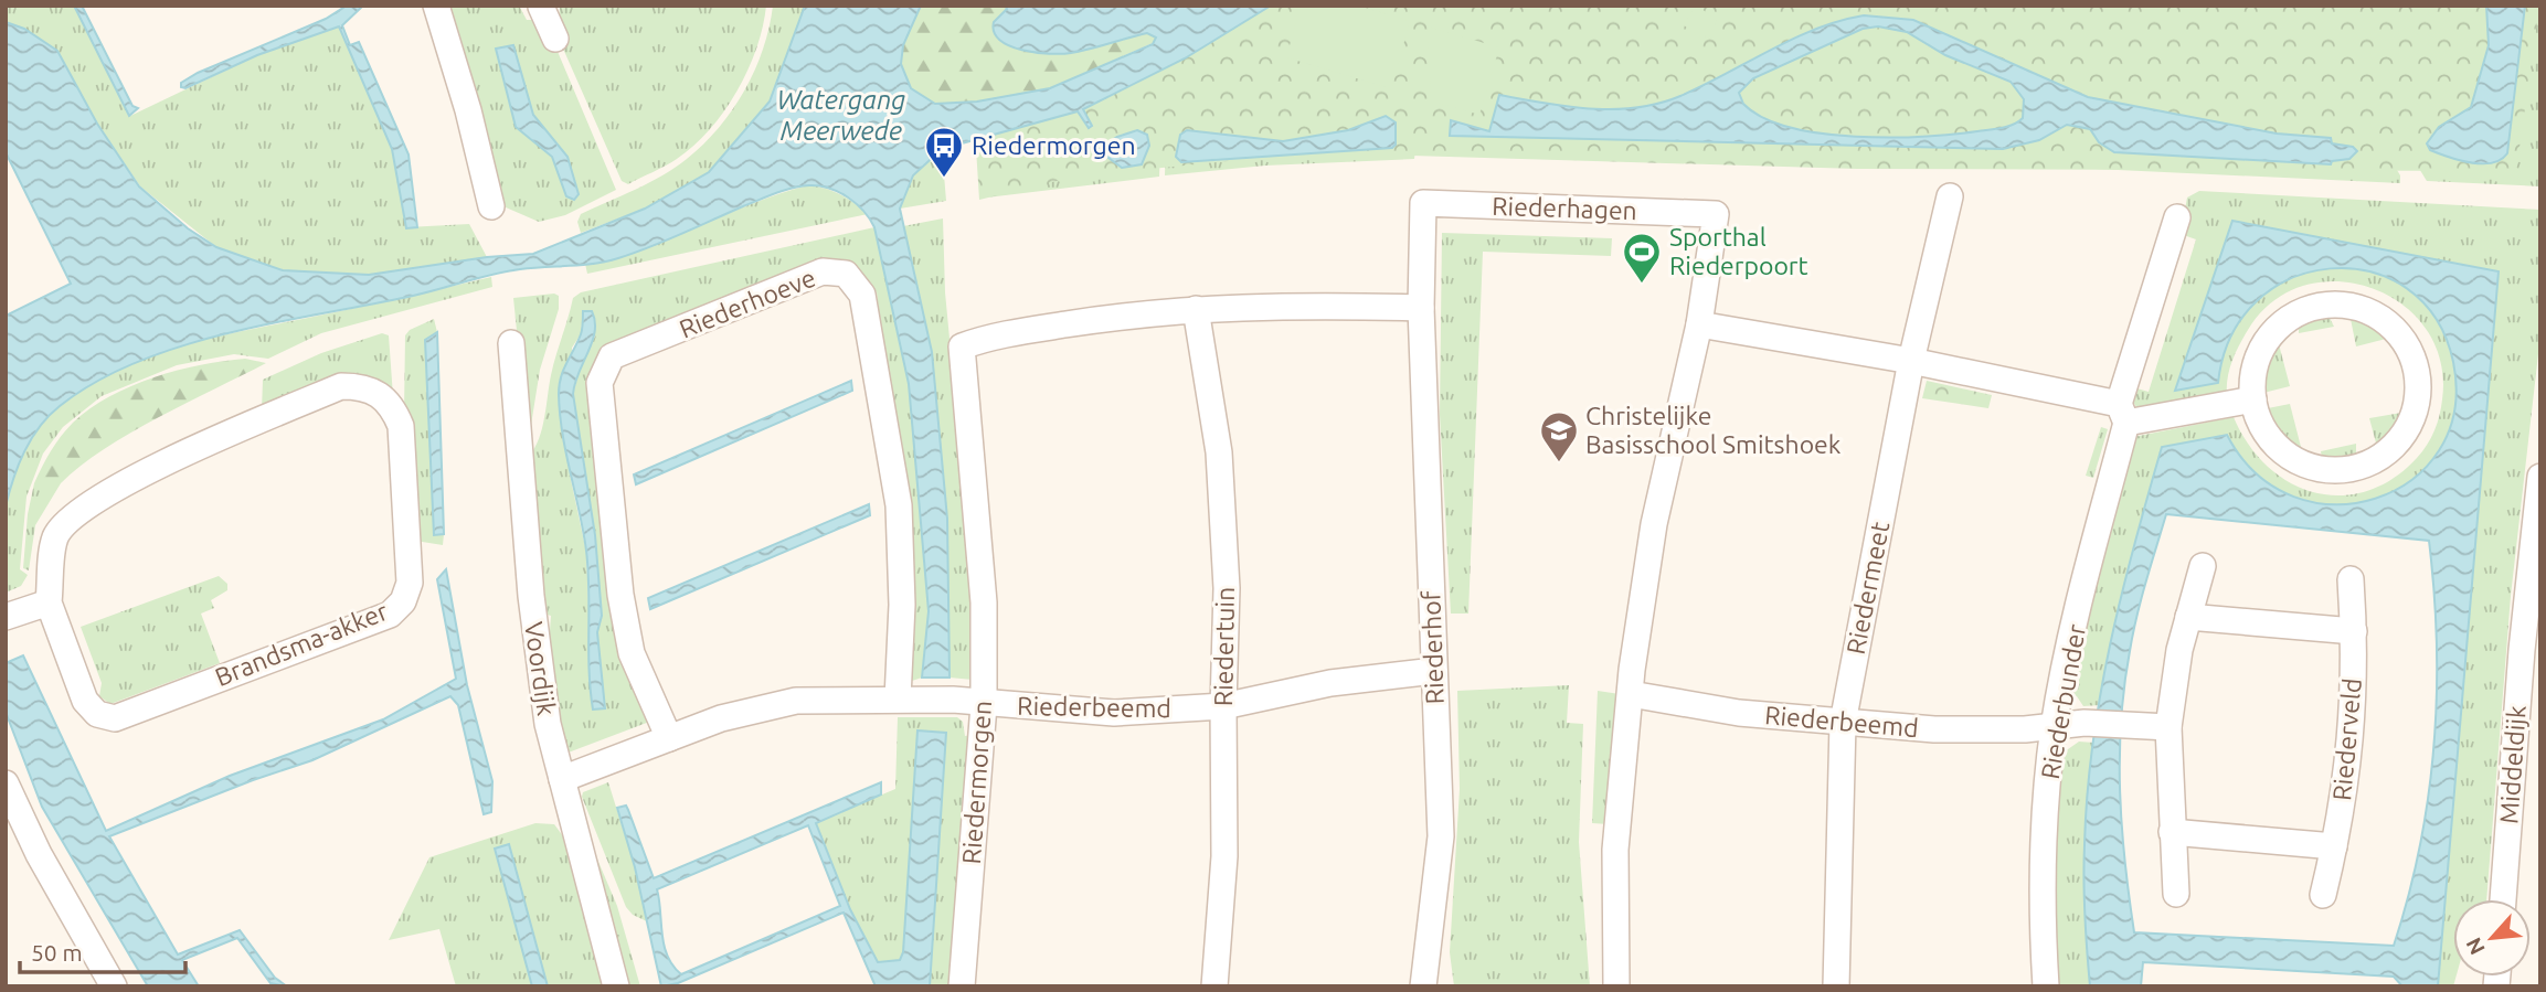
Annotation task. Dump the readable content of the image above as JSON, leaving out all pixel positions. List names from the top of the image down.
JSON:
{
  "streets": {
    "street": [
      "Riederhagen",
      "Riederhoeve",
      "Riedermeet",
      "Brandsma-akker",
      "Riedertuin",
      "Riederhof",
      "Voordijk",
      "Riederbunder",
      "Riederbeemd",
      "Riederveld",
      "Middeldijk",
      "Riedermorgen"
    ]
  },
  "crossings": [
    ["Riederhagen", "Riederhof"],
    ["Riedermeet", "Riederbeemd"],
    ["Riedertuin", "Riederbeemd"],
    ["Riedertuin", "Riedermorgen"],
    ["Riederhof", "Riederbeemd"],
    ["Riederbunder", "Riederbeemd"],
    ["Riederbeemd", "Riedermorgen"]
  ],
  "water": ["Watergang Meerwede"],
  "places": {
    "bus stop": ["Riedermorgen"],
    "sports": ["Sporthal Riederpoort"],
    "school or university": ["Christelijke Basisschool Smitshoek"]
  },
  "scale_bar": "50 m",
  "north": "bottom left"
}
